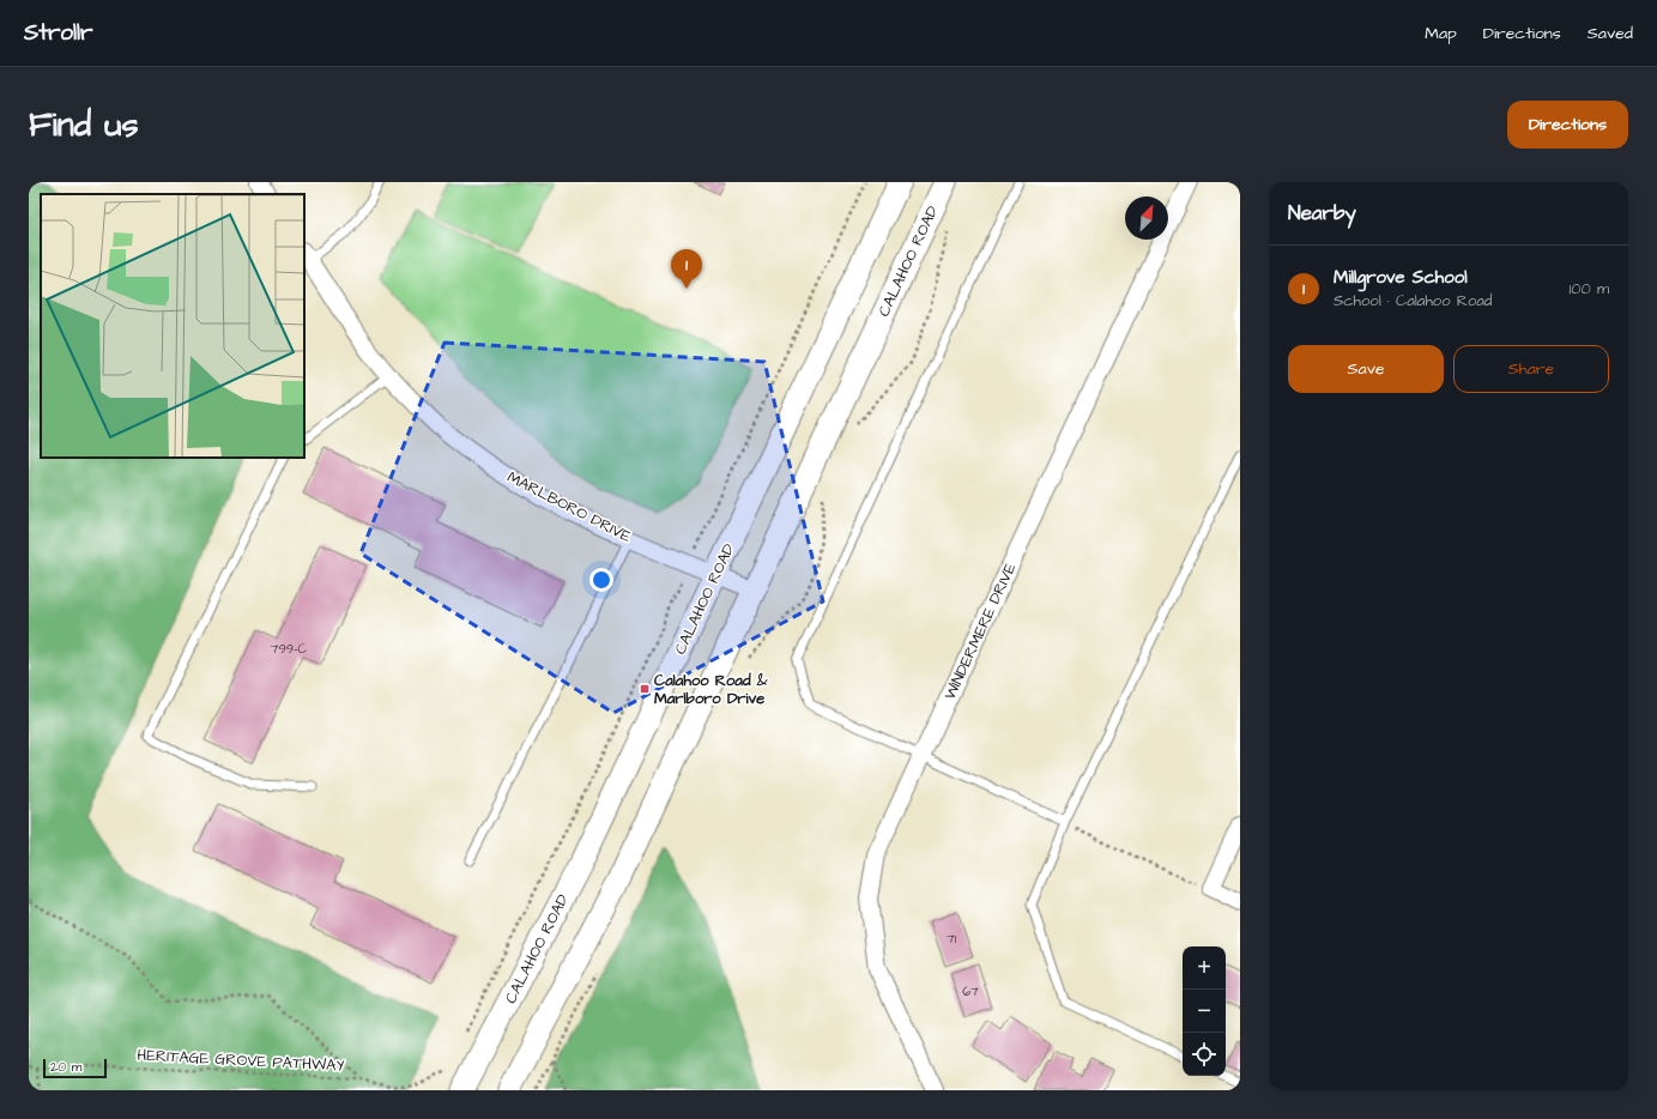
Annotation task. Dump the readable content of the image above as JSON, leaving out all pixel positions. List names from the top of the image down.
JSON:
{
  "streets": {
    "main road": ["CALAHOO ROAD"],
    "street": ["MARLBORO DRIVE", "WINDERMERE DRIVE"],
    "path": ["HERITAGE GROVE PATHWAY"]
  },
  "crossings": [
    ["CALAHOO ROAD", "MARLBORO DRIVE"]
  ],
  "places": {
    "transit": ["Calahoo Road & Marlboro Drive"]
  },
  "house_numbers": ["799-C", "71", "67"],
  "scale_bar": "20 m",
  "north": "top right",
  "page": {
    "header": "Strollr",
    "nav": ["Map", "Directions", "Saved"],
    "buttons": [
      "Directions",
      ["Save", "Share"]
    ],
    "title": "Find us",
    "heading": "Nearby",
    "list": [
      {
        "mark": "1",
        "name": "Millgrove School",
        "note": "School · Calahoo Road",
        "value": "100 m"
      }
    ],
    "pins": "1",
    "map_buttons": ["+", "−"],
    "scale": "20 m"
  }
}
